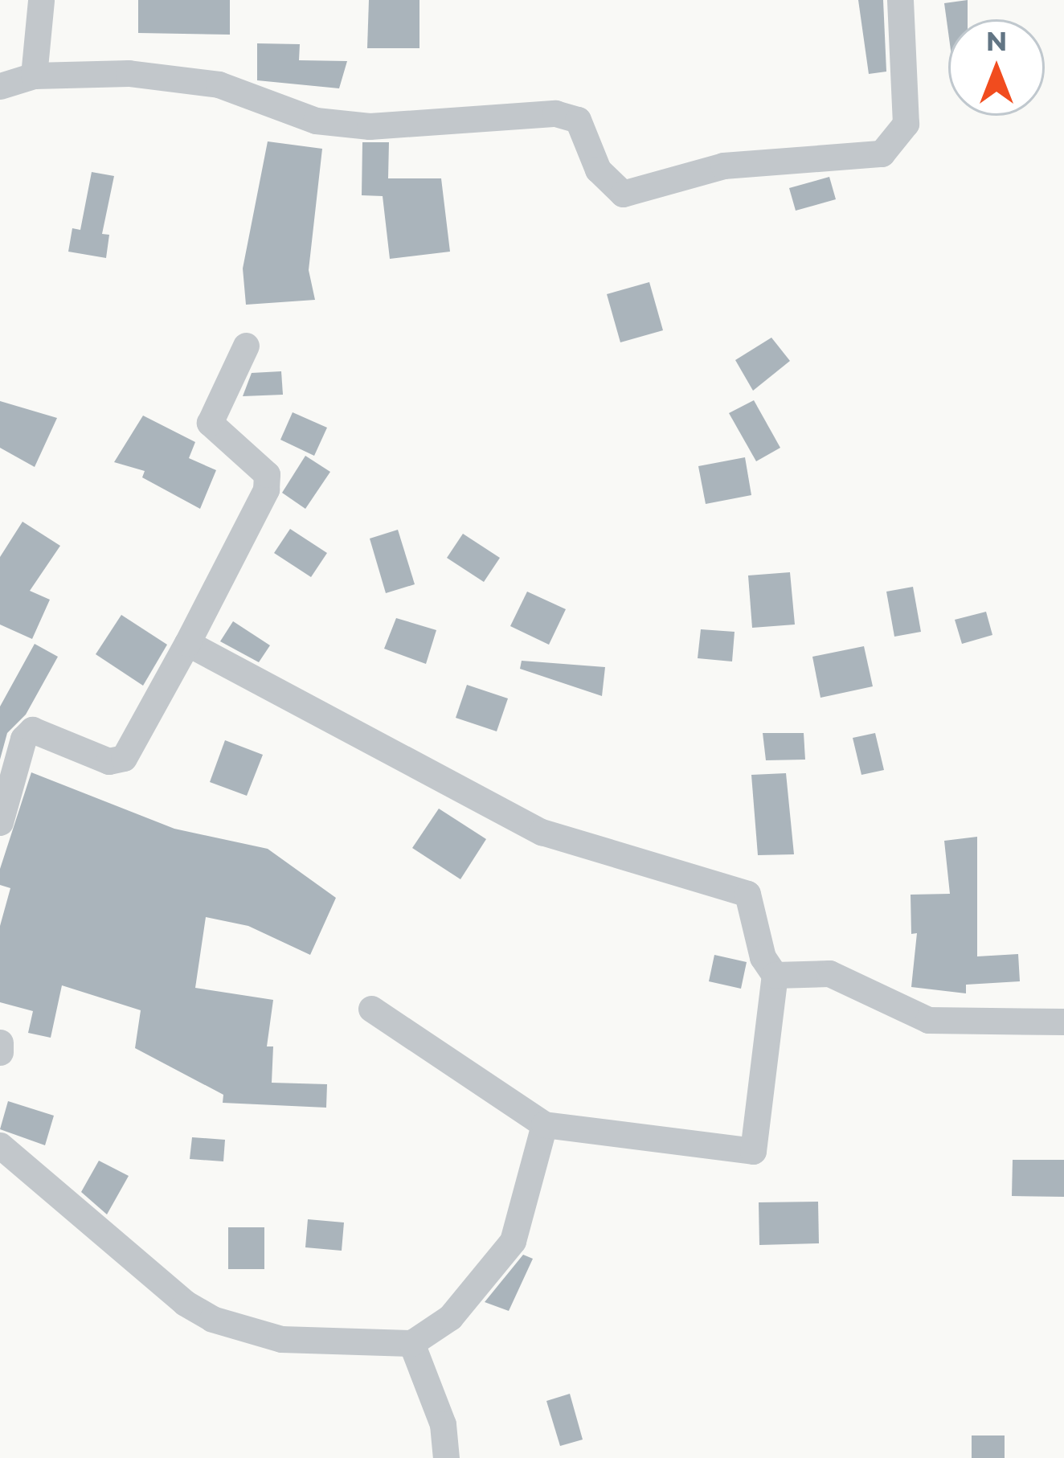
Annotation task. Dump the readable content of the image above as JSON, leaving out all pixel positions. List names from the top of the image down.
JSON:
{
  "north": "top"
}
